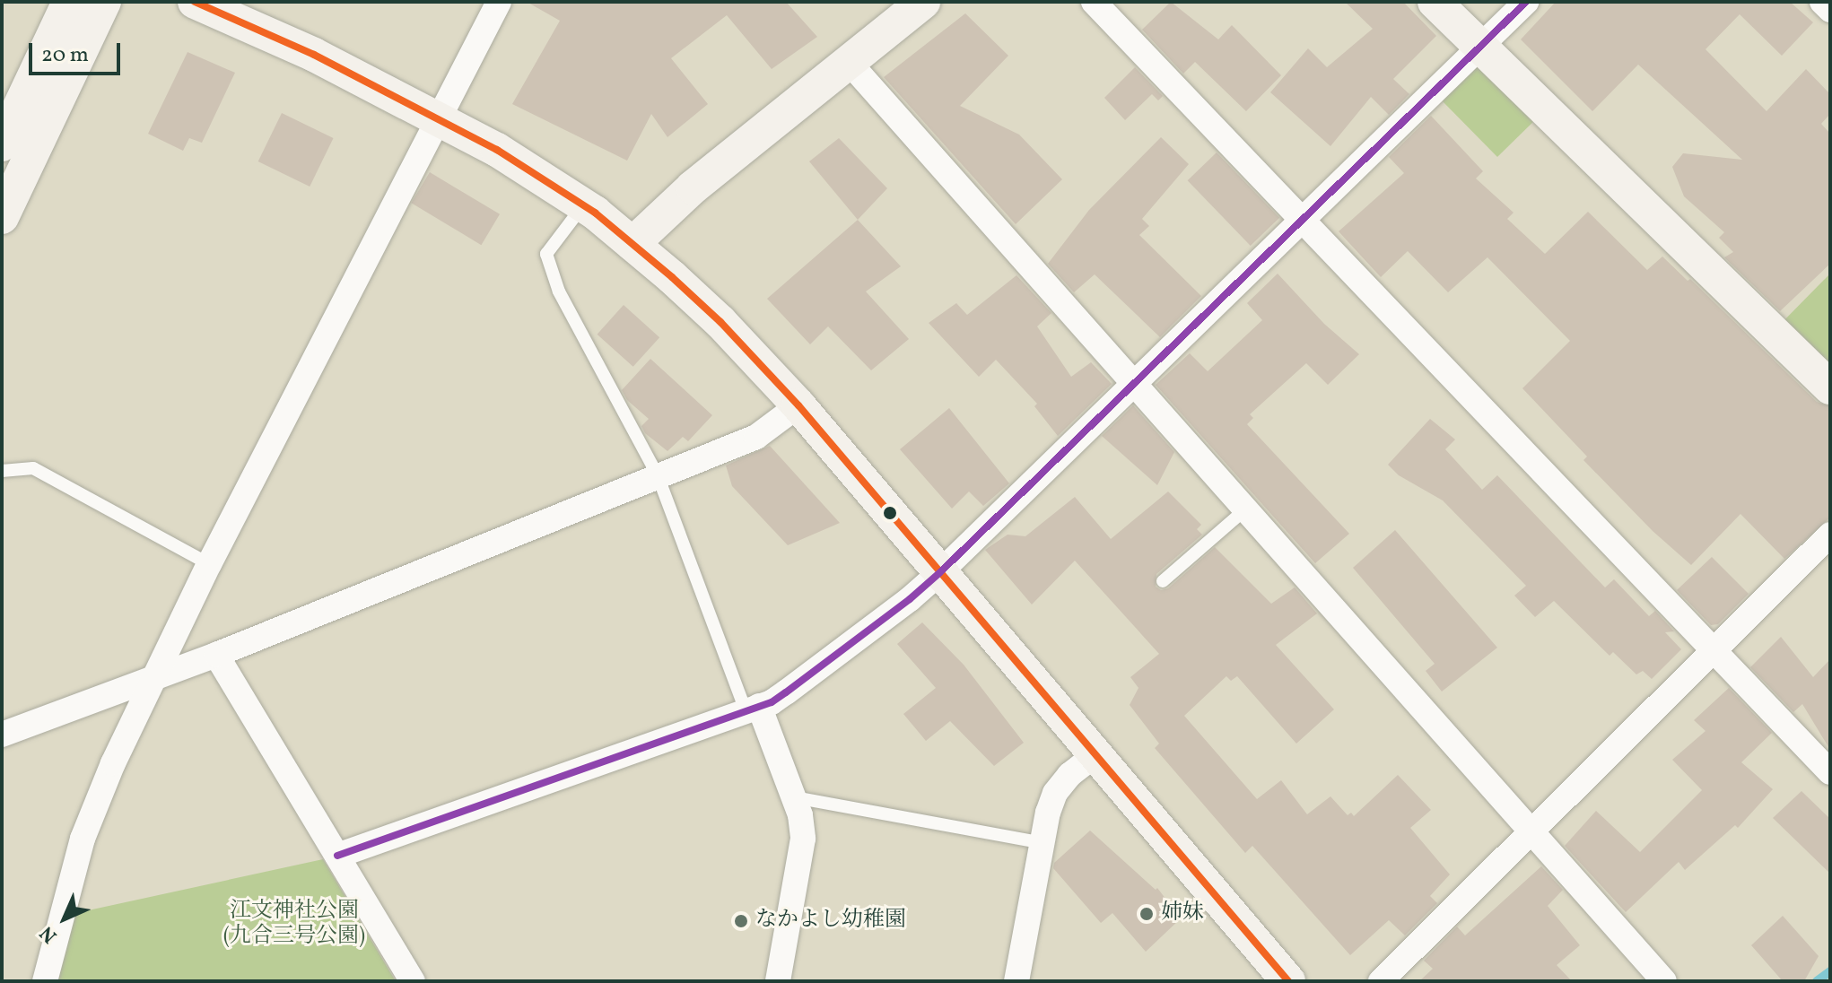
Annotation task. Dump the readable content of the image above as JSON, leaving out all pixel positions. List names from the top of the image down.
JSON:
{
  "parks": ["江文神社公園 (九合三号公園)"],
  "places": ["姉妹", "なかよし幼稚園"],
  "scale_bar": "20 m",
  "north": "bottom left"
}
